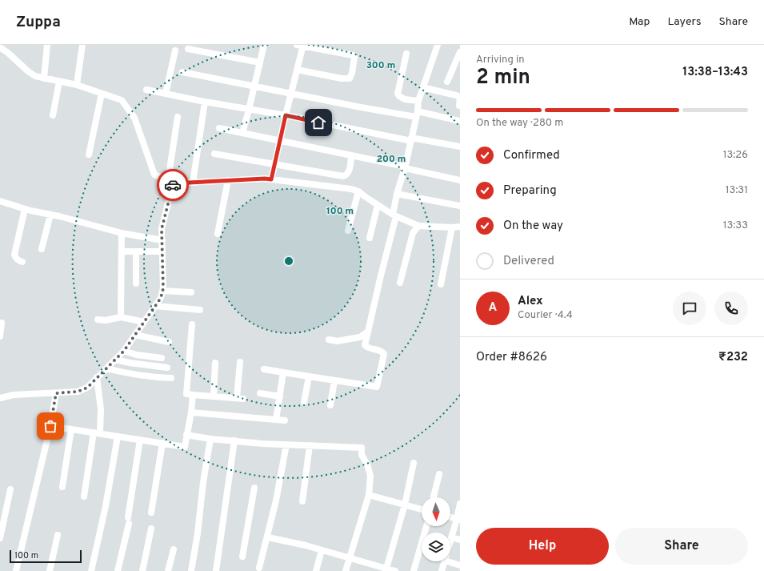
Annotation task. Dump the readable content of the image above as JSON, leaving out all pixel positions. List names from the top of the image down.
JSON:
{
  "scale_bar": "100 m",
  "north": "bottom",
  "page": {
    "header": "Zuppa",
    "nav": ["Map", "Layers", "Share"],
    "heading": ["2 min", "Arriving in", "13:38–13:43"],
    "panel": [
      "Alex",
      "Courier · 4.4",
      "Order #8626",
      "₹232"
    ],
    "bar": "On the way · 280 m",
    "list": [
      ["Confirmed", "13:26"],
      ["Preparing", "13:31"],
      ["On the way", "13:33"],
      "Delivered"
    ],
    "round": "A",
    "buttons": ["Help", "Share"],
    "scale": "100 m"
  },
  "rings": ["300 m", "200 m", "100 m"]
}
